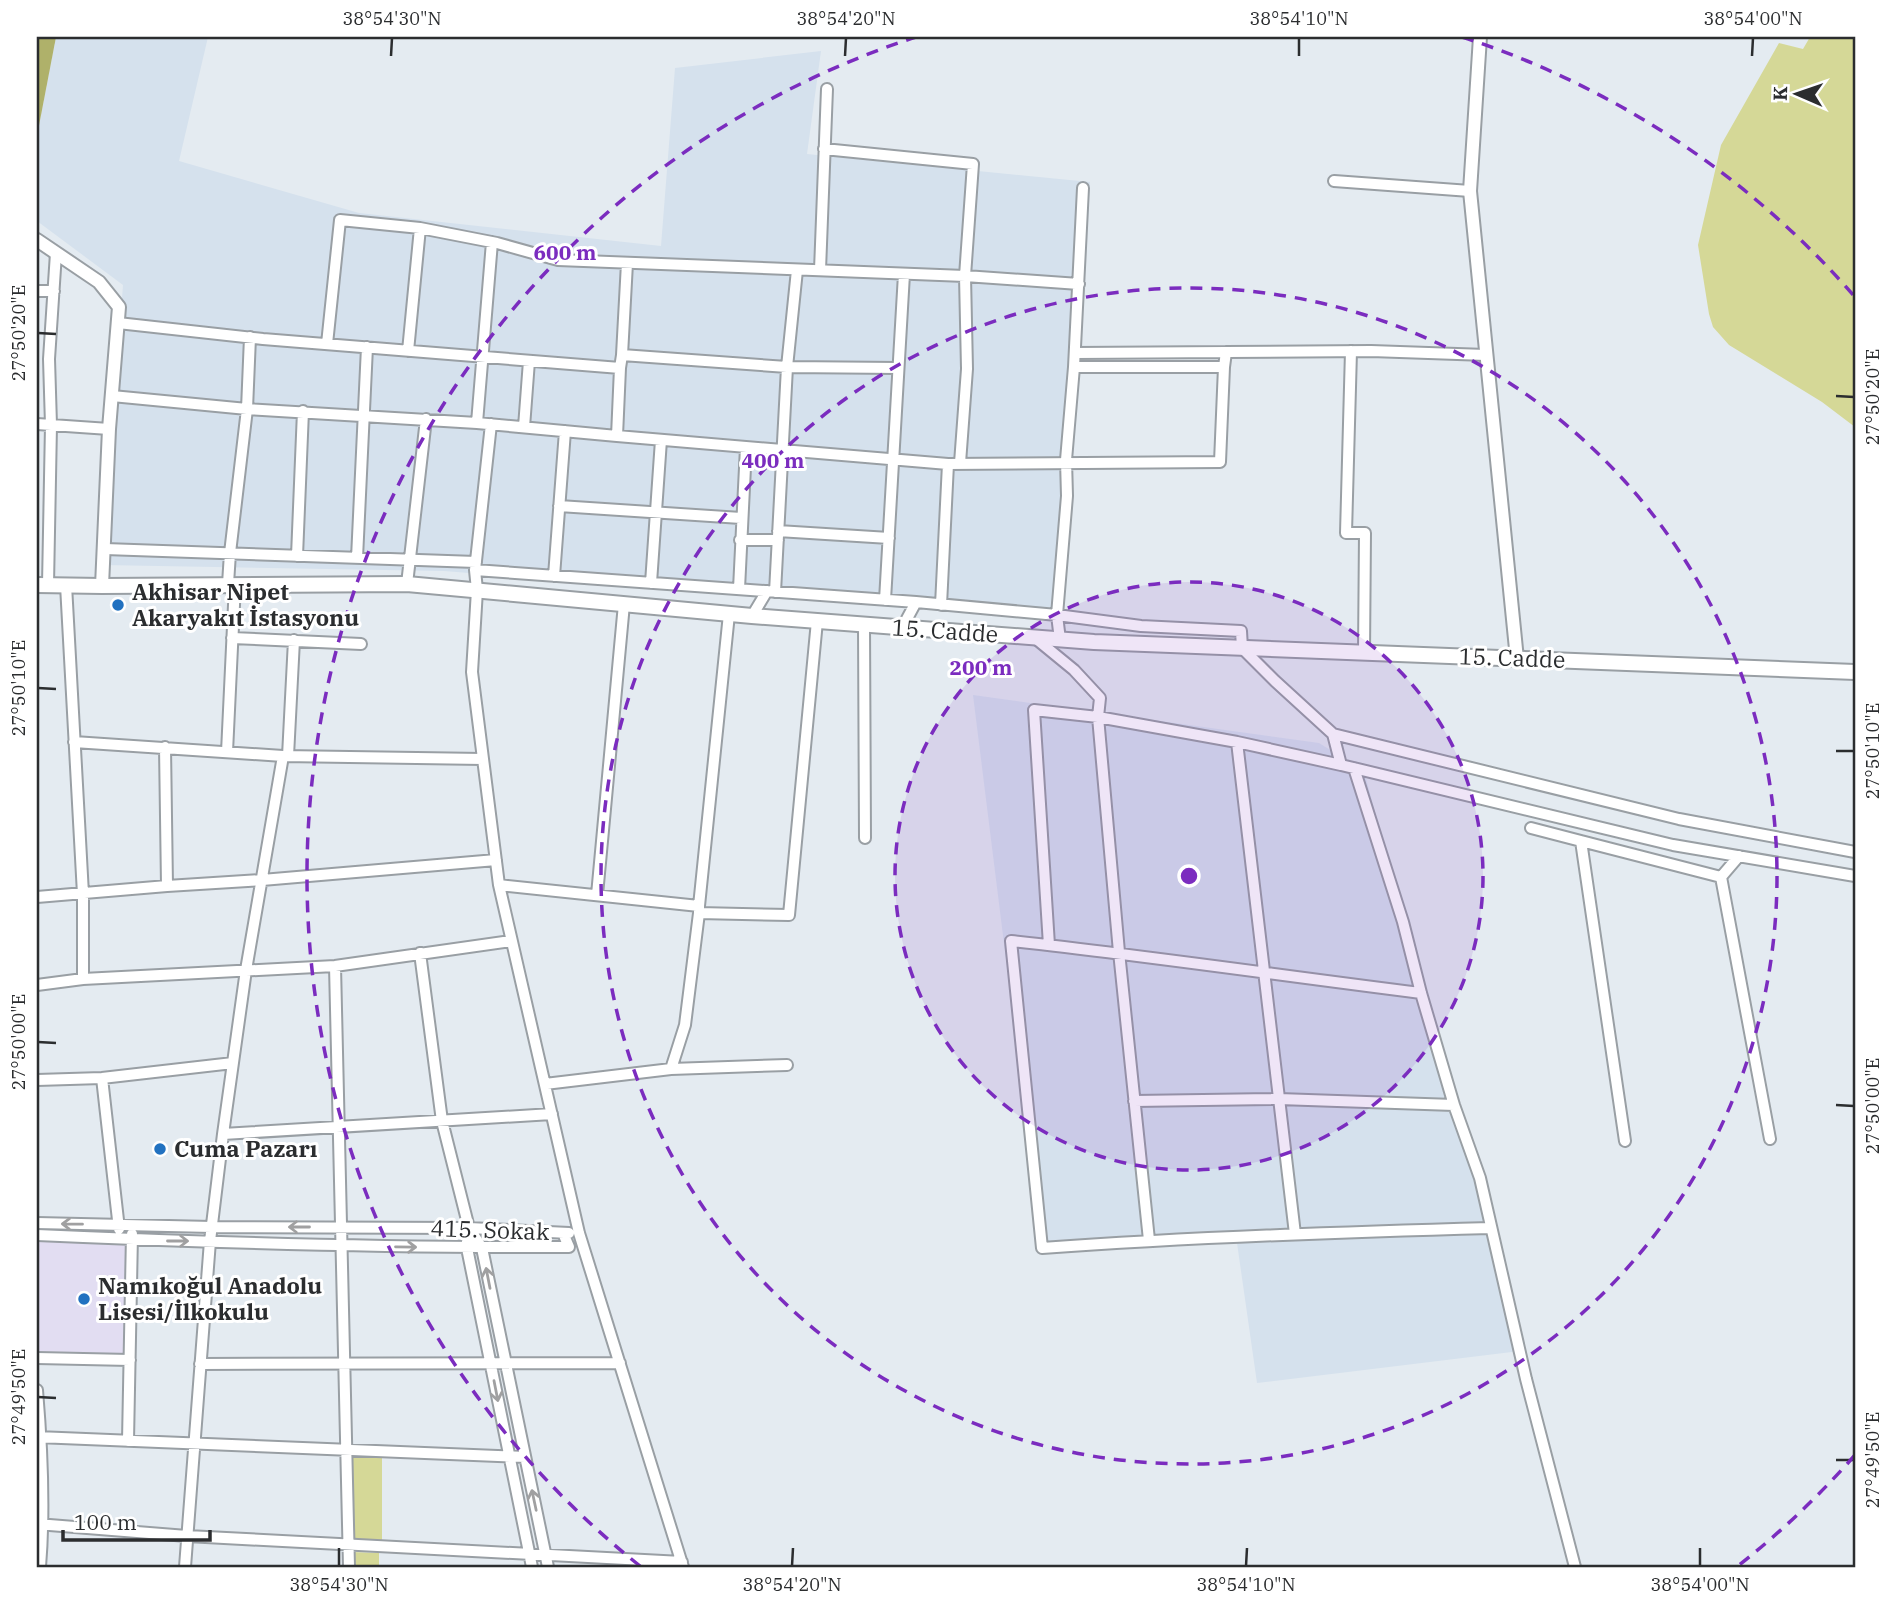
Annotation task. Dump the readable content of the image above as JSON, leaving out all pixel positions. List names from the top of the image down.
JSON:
{
  "streets": {
    "main road": ["15. Cadde"],
    "street": ["415. Sokak"]
  },
  "places": ["Akhisar Nipet Akaryakıt İstasyonu", "Cuma Pazarı", "Namıkoğul Anadolu Lisesi/İlkokulu"],
  "scale_bar": "100 m",
  "north": "left",
  "coordinates": [
    "38°54'30\"N",
    "38°54'20\"N",
    "38°54'10\"N",
    "38°54'00\"N",
    "27°50'20\"E",
    "27°50'10\"E",
    "27°50'00\"E",
    "27°49'50\"E"
  ],
  "rings": ["600 m", "400 m", "200 m"]
}
